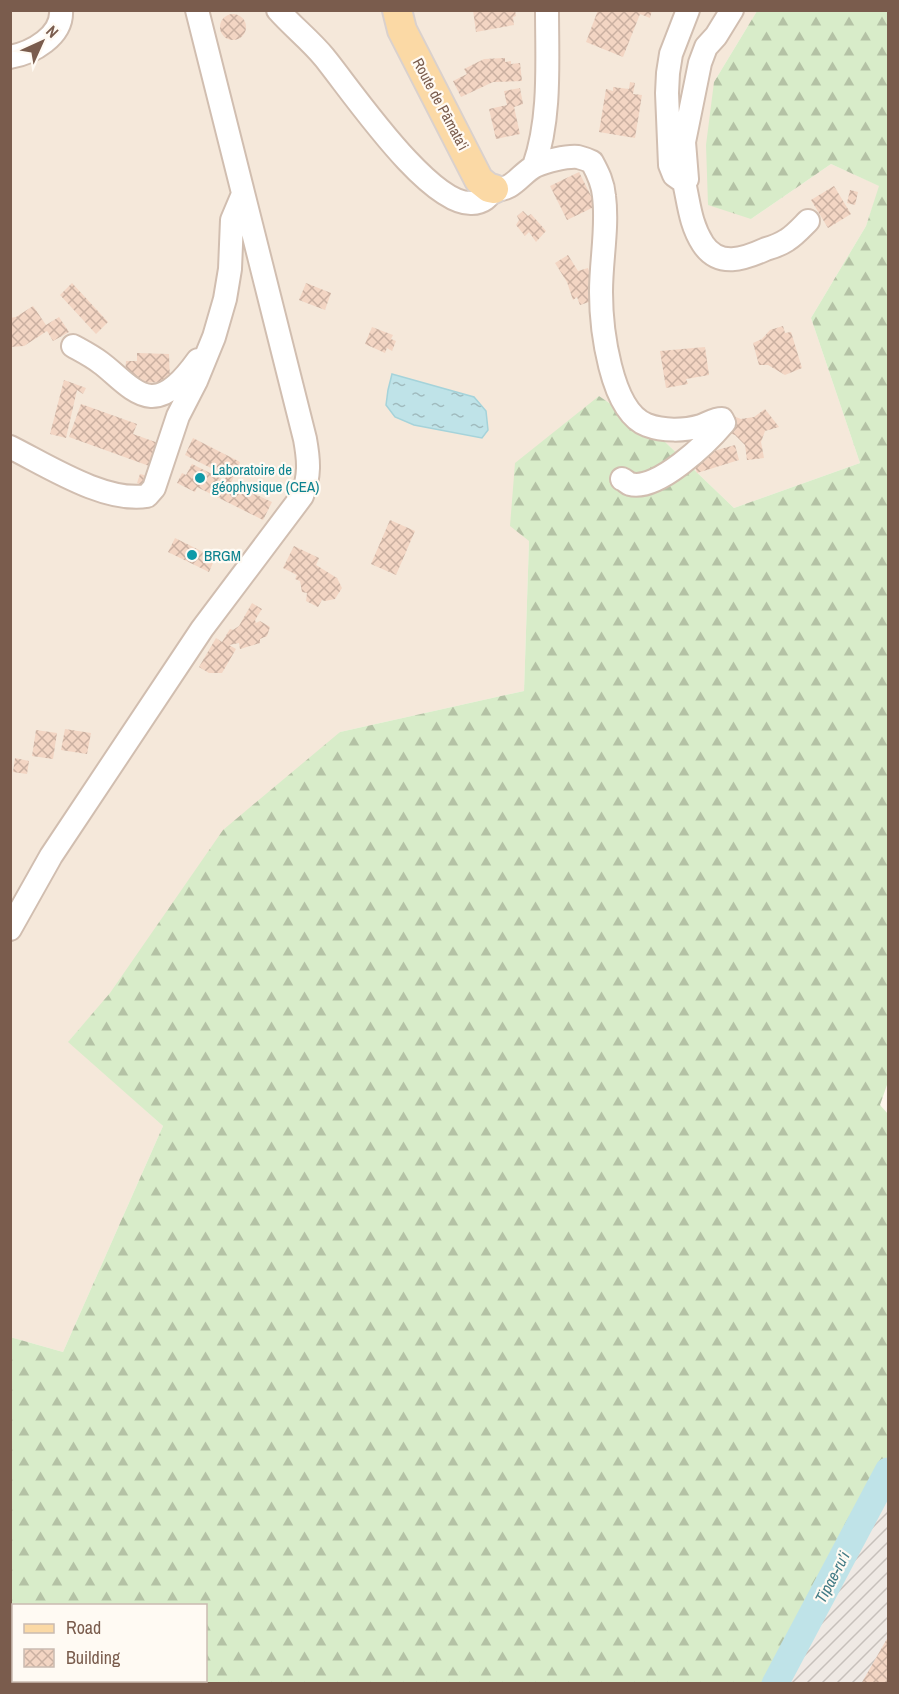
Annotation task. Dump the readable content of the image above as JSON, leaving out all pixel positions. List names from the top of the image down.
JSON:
{
  "streets": {
    "main road": ["Route de Pāmata'i"]
  },
  "water": ["Tipae-ru’i"],
  "places": ["Laboratoire de géophysique (CEA)", "BRGM"],
  "legend": ["Road", "Building"],
  "north": "top right"
}
